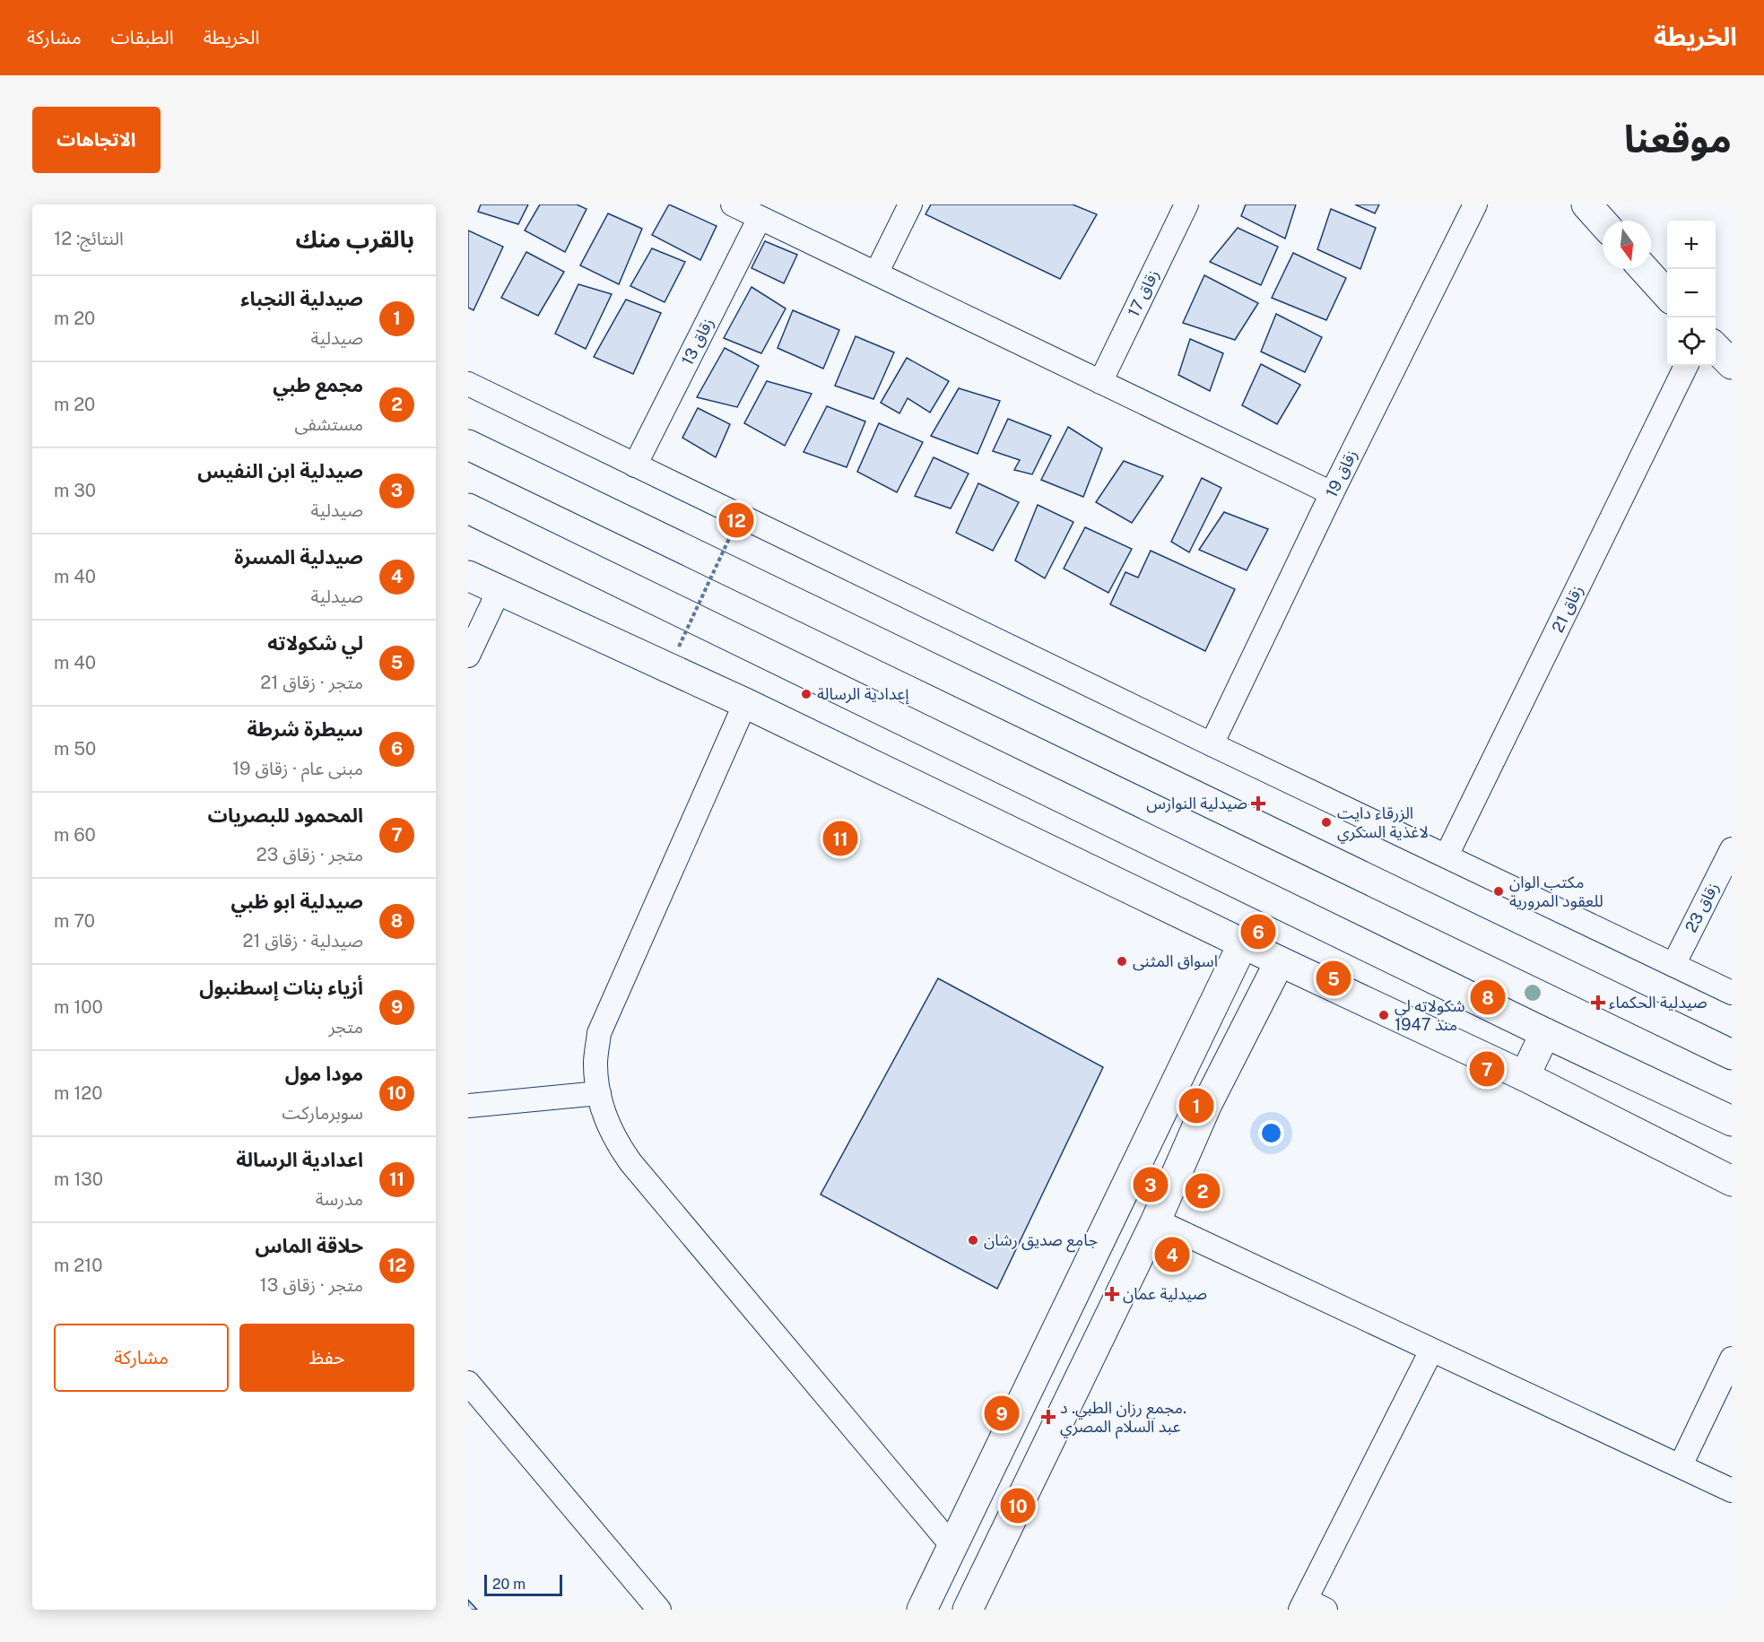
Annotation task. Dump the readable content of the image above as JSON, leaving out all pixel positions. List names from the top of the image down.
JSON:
{
  "streets": {
    "street": [
      "زقاق 17",
      "زقاق 13",
      "زقاق 19",
      "زقاق 21",
      "زقاق 23"
    ]
  },
  "places": {
    "other": [
      "إعدادية الرسالة",
      "الزرقاء دايت لاغذية السكري",
      "مكتب الوان للعقود المرورية",
      "اسواق المثنى",
      "شكولاته لي منذ 1947",
      "جامع صديق رشان"
    ],
    "health": [
      "صيدلية النوارس",
      "صيدلية الحكماء",
      "صيدلية عمان",
      "مجمع رزان الطبي. د. عبد السلام المصري"
    ]
  },
  "scale_bar": "20 m",
  "north": "bottom",
  "page": {
    "header": "الخريطة",
    "nav": ["الخريطة", "الطبقات", "مشاركة"],
    "title": "موقعنا",
    "buttons": [
      "الاتجاهات",
      ["حفظ", "مشاركة"]
    ],
    "heading": ["بالقرب منك", "النتائج: 12"],
    "map_buttons": ["+", "−"],
    "list": [
      {
        "mark": "1",
        "name": "صيدلية النجباء",
        "note": "صيدلية",
        "value": "20 m"
      },
      {
        "mark": "2",
        "name": "مجمع طبي",
        "note": "مستشفى",
        "value": "20 m"
      },
      {
        "mark": "3",
        "name": "صيدلية ابن النفيس",
        "note": "صيدلية",
        "value": "30 m"
      },
      {
        "mark": "4",
        "name": "صيدلية المسرة",
        "note": "صيدلية",
        "value": "40 m"
      },
      {
        "mark": "5",
        "name": "لي شكولاته",
        "note": "متجر · زقاق 21",
        "value": "40 m"
      },
      {
        "mark": "6",
        "name": "سيطرة شرطة",
        "note": "مبنى عام · زقاق 19",
        "value": "50 m"
      },
      {
        "mark": "7",
        "name": "المحمود للبصريات",
        "note": "متجر · زقاق 23",
        "value": "60 m"
      },
      {
        "mark": "8",
        "name": "صيدلية ابو ظبي",
        "note": "صيدلية · زقاق 21",
        "value": "70 m"
      },
      {
        "mark": "9",
        "name": "أزياء بنات إسطنبول",
        "note": "متجر",
        "value": "100 m"
      },
      {
        "mark": "10",
        "name": "مودا مول",
        "note": "سوبرماركت",
        "value": "120 m"
      },
      {
        "mark": "11",
        "name": "اعدادية الرسالة",
        "note": "مدرسة",
        "value": "130 m"
      },
      {
        "mark": "12",
        "name": "حلاقة الماس",
        "note": "متجر · زقاق 13",
        "value": "210 m"
      }
    ],
    "pins": [
      "12",
      "11",
      "6",
      "5",
      "8",
      "7",
      "1",
      "3",
      "2",
      "4",
      "9",
      "10"
    ],
    "scale": "20 m"
  }
}
